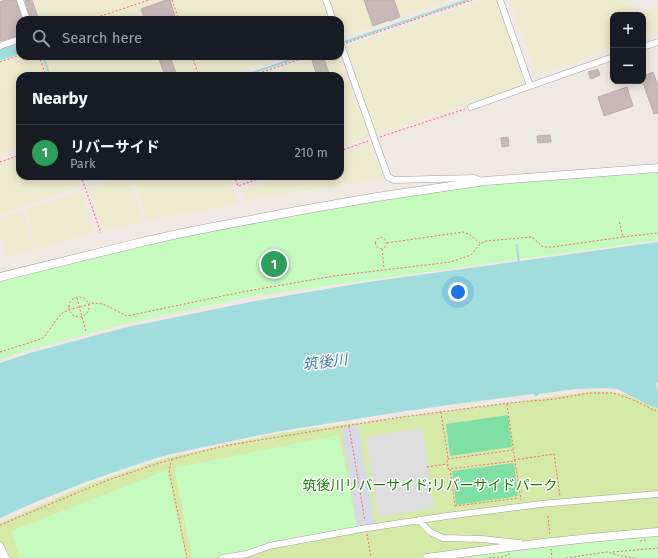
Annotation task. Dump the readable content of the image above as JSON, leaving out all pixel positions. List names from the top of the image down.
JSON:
{
  "water": ["筑後川"],
  "parks": ["筑後川リバーサイド;リバーサイドパーク"],
  "page": {
    "map_buttons": ["+", "−"],
    "search": "Search here",
    "heading": "Nearby",
    "list": [
      {
        "mark": "1",
        "name": "リバーサイド",
        "note": "Park",
        "value": "210 m"
      }
    ],
    "pins": "1"
  }
}
